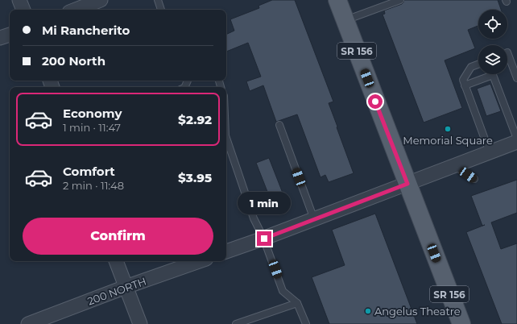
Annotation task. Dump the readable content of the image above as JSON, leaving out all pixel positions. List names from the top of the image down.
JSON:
{
  "streets": {
    "main road": ["SR 156"],
    "street": ["200 NORTH"]
  },
  "places": ["Memorial Square", "Angelus Theatre"],
  "page": {
    "banner": ["Mi Rancherito", "200 North"],
    "list": [
      {
        "name": "Economy",
        "note": "1 min · 11:47",
        "value": "$2.92"
      },
      {
        "name": "Comfort",
        "note": "2 min · 11:48",
        "value": "$3.95"
      }
    ],
    "bubble": "1 min",
    "buttons": "Confirm"
  }
}
